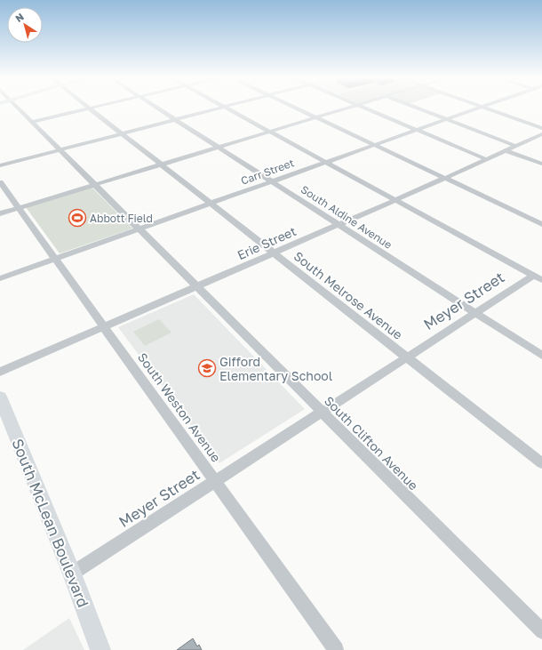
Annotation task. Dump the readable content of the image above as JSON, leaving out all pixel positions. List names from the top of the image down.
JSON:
{
  "streets": {
    "main road": ["South McLean Boulevard"],
    "street": [
      "Carr Street",
      "South Aldine Avenue",
      "Erie Street",
      "South Melrose Avenue",
      "Meyer Street",
      "South Weston Avenue",
      "South Clifton Avenue"
    ]
  },
  "crossings": [
    ["Carr Street", "South Aldine Avenue"],
    ["Carr Street", "South Melrose Avenue"],
    ["Carr Street", "South Weston Avenue"],
    ["Carr Street", "South Clifton Avenue"],
    ["South Aldine Avenue", "Erie Street"],
    ["South Aldine Avenue", "Meyer Street"],
    ["Erie Street", "South Melrose Avenue"],
    ["Erie Street", "South Weston Avenue"],
    ["Erie Street", "South Clifton Avenue"],
    ["South Melrose Avenue", "Meyer Street"],
    ["Meyer Street", "South Weston Avenue"],
    ["Meyer Street", "South Clifton Avenue"],
    ["Meyer Street", "South McLean Boulevard"]
  ],
  "places": {
    "sports": ["Abbott Field"],
    "school or university": ["Gifford Elementary School"]
  },
  "north": "top left"
}
